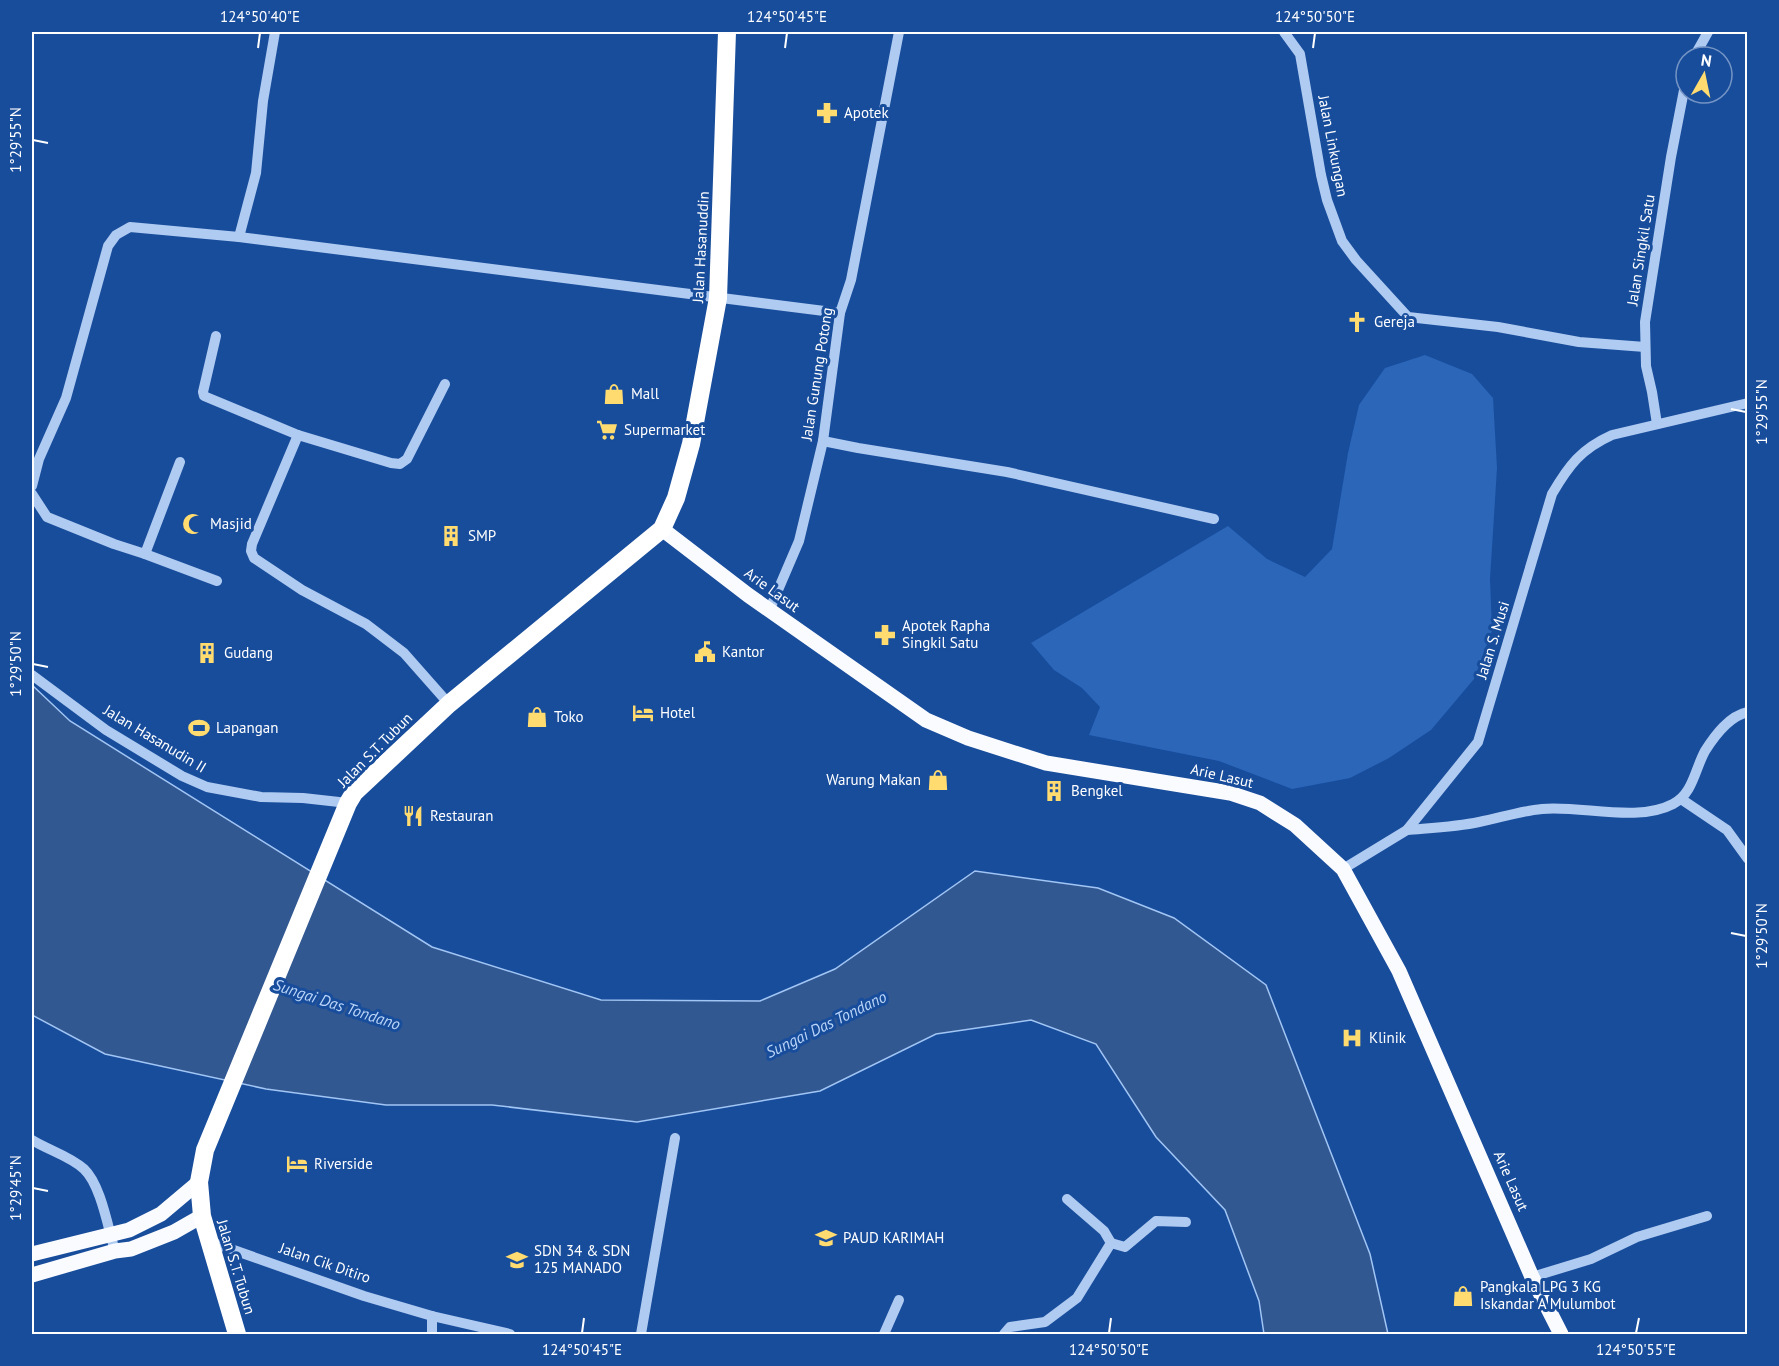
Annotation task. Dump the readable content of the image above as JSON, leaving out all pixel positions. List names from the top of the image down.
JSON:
{
  "streets": {
    "highway": ["Jalan Hasanuddin", "Jalan S.T. Tubun"],
    "main road": ["Arie Lasut"],
    "street": [
      "Jalan Linkungan",
      "Jalan Singkil Satu",
      "Jalan Gunung Potong",
      "Jalan S. Musi",
      "Jalan Hasanudin II",
      "Jalan Cik Ditiro"
    ]
  },
  "crossings": [
    ["Jalan Linkungan", "Jalan Singkil Satu"],
    ["Jalan Hasanuddin", "Arie Lasut"],
    ["Jalan Hasanuddin", "Jalan S.T. Tubun"],
    ["Jalan Singkil Satu", "Jalan S. Musi"],
    ["Jalan Gunung Potong", "Arie Lasut"],
    ["Arie Lasut", "Jalan S. Musi"],
    ["Arie Lasut", "Jalan S.T. Tubun"],
    ["Jalan Hasanudin II", "Jalan S.T. Tubun"],
    ["Jalan S.T. Tubun", "Jalan Cik Ditiro"]
  ],
  "water": ["Sungai Das Tondano"],
  "places": {
    "pharmacy": ["Apotek", "Apotek Rapha Singkil Satu"],
    "church": ["Gereja"],
    "shop": [
      "Mall",
      "Toko",
      "Warung Makan",
      "Pangkala LPG 3 KG Iskandar A Mulumbot"
    ],
    "supermarket": ["Supermarket"],
    "mosque": ["Masjid"],
    "building": ["SMP", "Gudang", "Bengkel"],
    "public building": ["Kantor"],
    "hotel": ["Hotel", "Riverside"],
    "sports": ["Lapangan"],
    "restaurant": ["Restauran"],
    "hospital": ["Klinik"],
    "school or university": ["PAUD KARIMAH", "SDN 34 & SDN 125 MANADO"]
  },
  "north": "top",
  "coordinates": [
    "124°50'40\"E",
    "124°50'45\"E",
    "124°50'50\"E",
    "1°29'55\"N",
    "1°29'50\"N",
    "1°29'45\"N",
    "124°50'55\"E"
  ]
}
